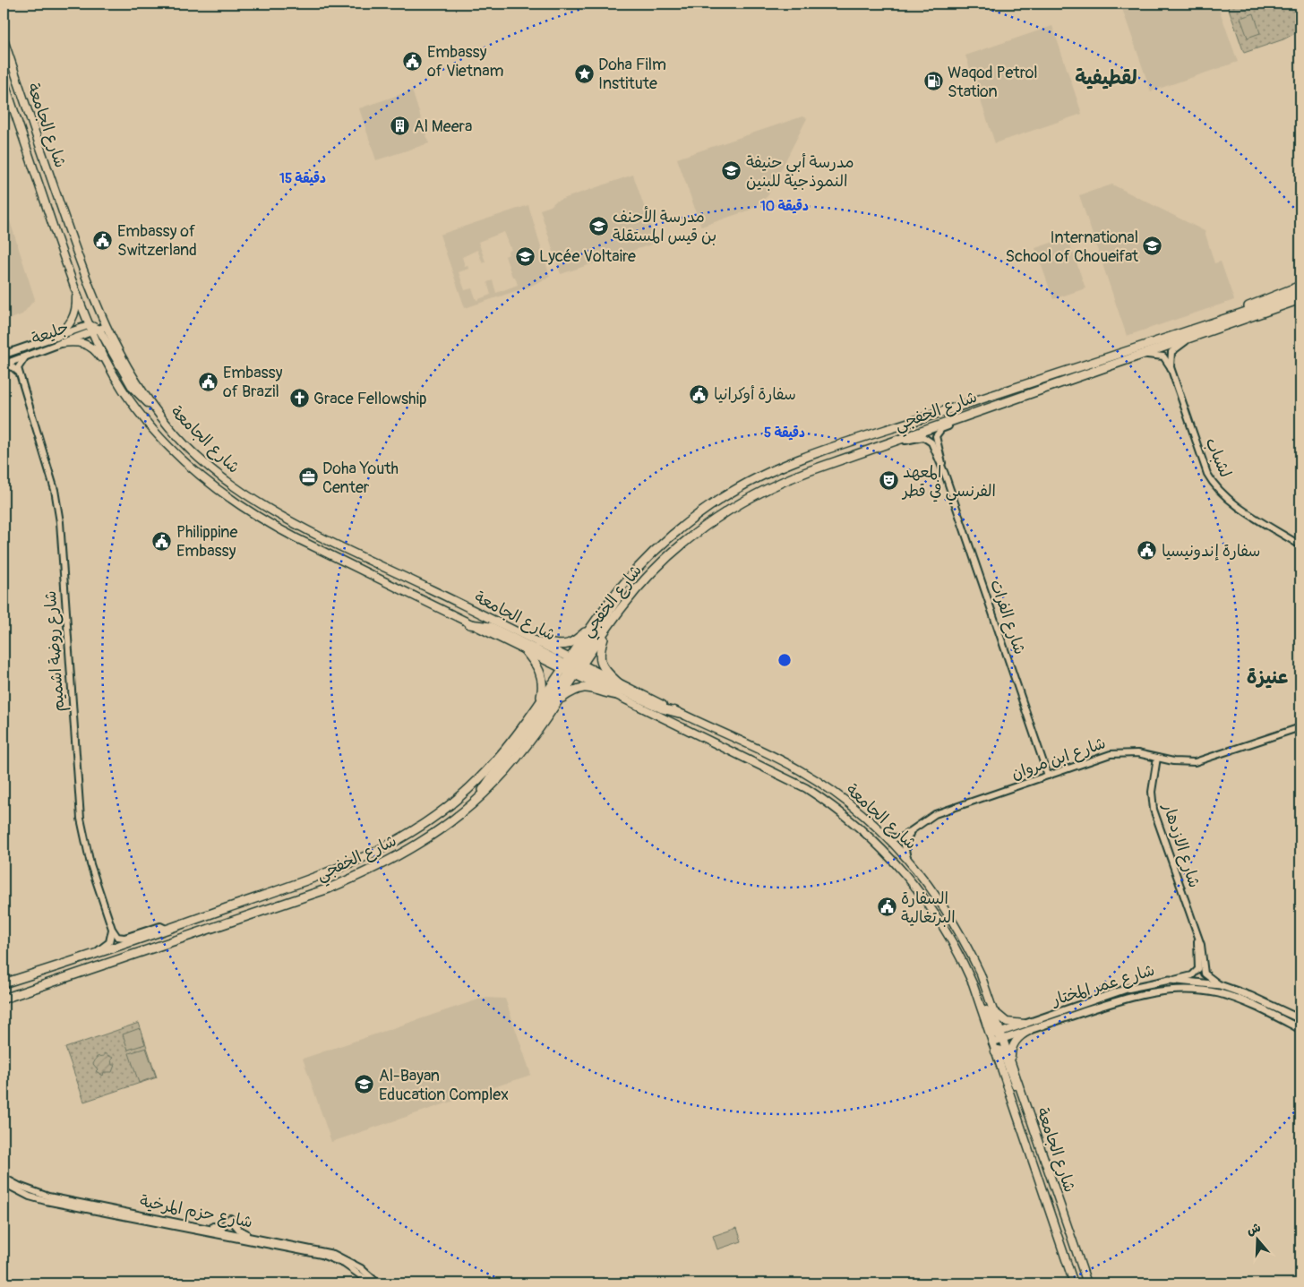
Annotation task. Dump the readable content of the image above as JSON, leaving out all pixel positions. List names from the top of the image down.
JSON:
{
  "streets": {
    "highway": ["شارع الخفجي"],
    "main road": ["شارع الجامعة", "جليعة", "شارع عمر المختار"],
    "street": [
      "لشباب",
      "شارع الفرات",
      "شارع روضة اشميم",
      "شارع ابن مروان",
      "شارع الازدهار",
      "شارع حزم المرخية"
    ]
  },
  "crossings": [
    ["شارع الجامعة", "جليعة"],
    ["شارع الجامعة", "شارع الخفجي"],
    ["شارع الجامعة", "شارع ابن مروان"],
    ["شارع الجامعة", "شارع عمر المختار"],
    ["شارع الخفجي", "شارع الفرات"],
    ["شارع الفرات", "شارع ابن مروان"],
    ["شارع ابن مروان", "شارع الازدهار"],
    ["شارع الازدهار", "شارع عمر المختار"]
  ],
  "districts": ["لقطيفية", "عنيزة"],
  "places": {
    "public building": [
      "Embassy of Vietnam",
      "Embassy of Switzerland",
      "Embassy of Brazil",
      "سفارة أوكرانيا",
      "Philippine Embassy",
      "سفارة إندونيسيا",
      "السفارة البرتغالية"
    ],
    "place": ["Doha Film Institute"],
    "fuel station": ["Waqod Petrol Station"],
    "building": ["Al Meera"],
    "school or university": [
      "مدرسة أبي حنيفة النموذجية للبنين",
      "مدرسة الأحنف بن قيس المستقلة",
      "International School of Choueifat",
      "Lycée Voltaire",
      "Al-Bayan Education Complex"
    ],
    "church": ["Grace Fellowship"],
    "office": ["Doha Youth Center"],
    "theatre": ["المعهد الفرنسي في قطر"]
  },
  "north": "top",
  "rings": ["15 دقيقة", "10 دقيقة", "5 دقيقة"]
}
